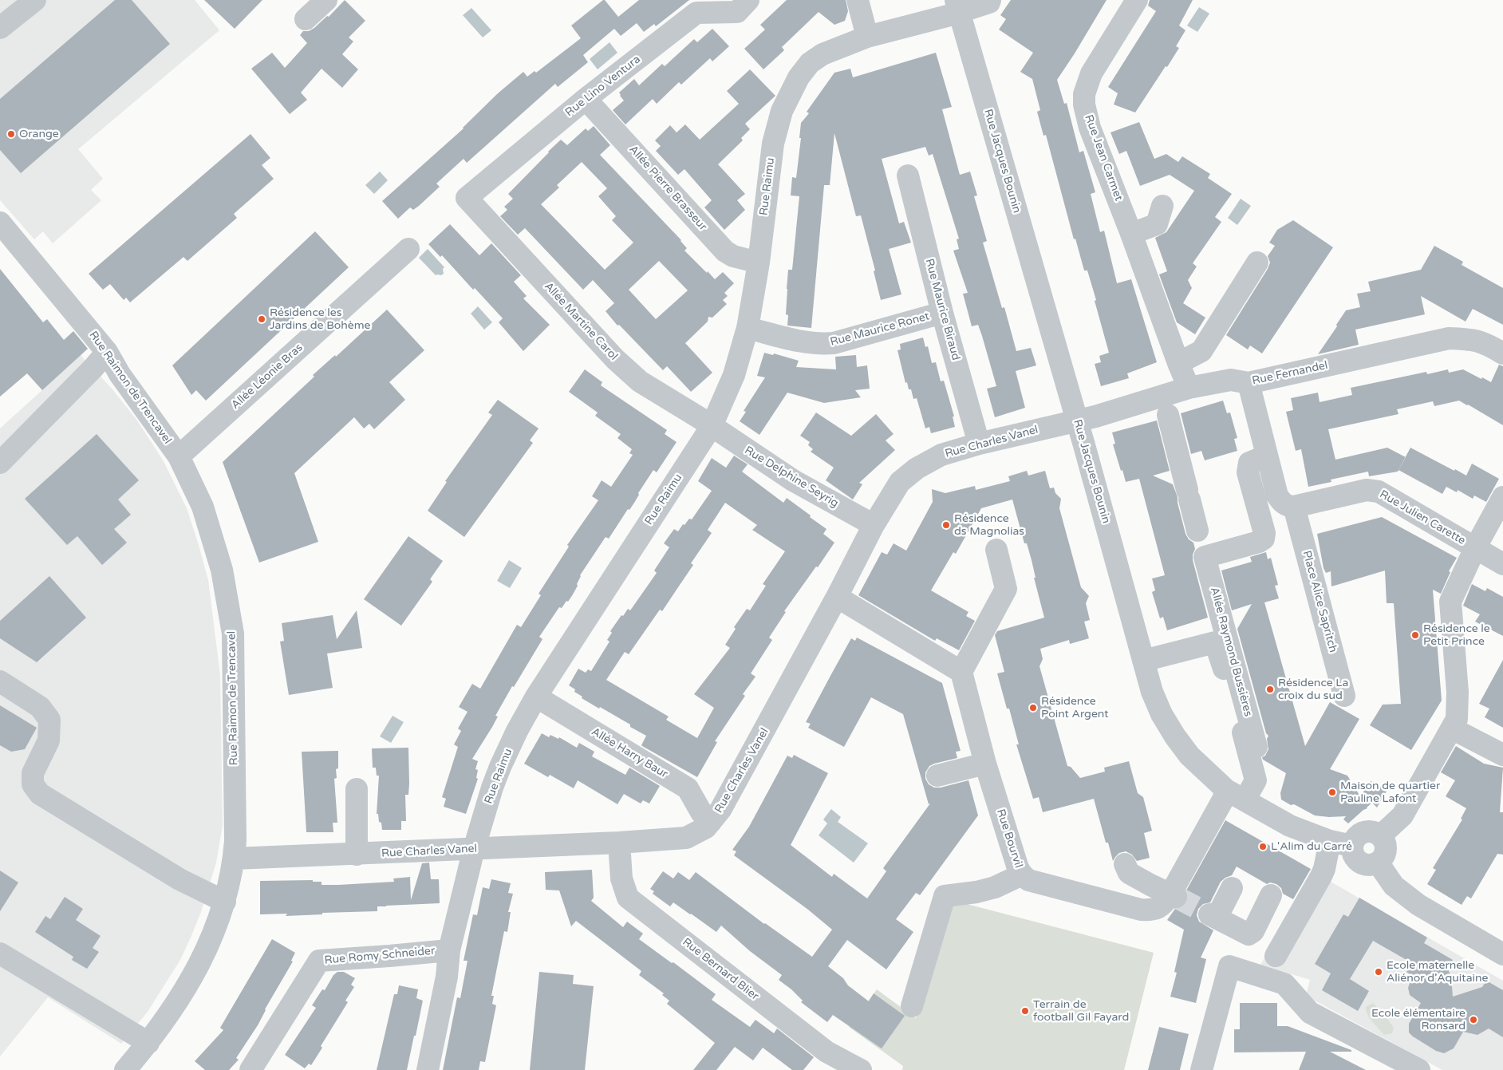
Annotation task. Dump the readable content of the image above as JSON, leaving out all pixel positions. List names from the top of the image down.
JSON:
{
  "streets": {
    "street": [
      "Rue Lino Ventura",
      "Rue Jean Carmet",
      "Rue Jacques Bounin",
      "Rue Raimu",
      "Allée Pierre Brasseur",
      "Rue Maurice Biraud",
      "Allée Martine Carol",
      "Rue Maurice Ronet",
      "Rue Fernandel",
      "Allée Léonie Bras",
      "Rue Raimon de Trencavel",
      "Rue Charles Vanel",
      "Rue Delphine Seyrig",
      "Rue Julien Carette",
      "Place Alice Sapritch",
      "Allée Raymond Bussières",
      "Allée Harry Baur",
      "Rue Bourvil",
      "Rue Romy Schneider",
      "Rue Bernard Blier"
    ]
  },
  "crossings": [
    ["Rue Lino Ventura", "Allée Pierre Brasseur"],
    ["Rue Lino Ventura", "Allée Martine Carol"],
    ["Rue Jean Carmet", "Rue Fernandel"],
    ["Rue Jacques Bounin", "Rue Raimu"],
    ["Rue Jacques Bounin", "Rue Fernandel"],
    ["Rue Jacques Bounin", "Rue Charles Vanel"],
    ["Rue Jacques Bounin", "Rue Bourvil"],
    ["Rue Raimu", "Allée Pierre Brasseur"],
    ["Rue Raimu", "Allée Martine Carol"],
    ["Rue Raimu", "Rue Maurice Ronet"],
    ["Rue Raimu", "Rue Charles Vanel"],
    ["Rue Raimu", "Rue Delphine Seyrig"],
    ["Rue Raimu", "Allée Harry Baur"],
    ["Rue Raimu", "Rue Romy Schneider"],
    ["Rue Maurice Biraud", "Rue Maurice Ronet"],
    ["Rue Maurice Biraud", "Rue Charles Vanel"],
    ["Allée Martine Carol", "Rue Delphine Seyrig"],
    ["Rue Fernandel", "Rue Charles Vanel"],
    ["Allée Léonie Bras", "Rue Raimon de Trencavel"],
    ["Rue Raimon de Trencavel", "Rue Charles Vanel"],
    ["Rue Charles Vanel", "Rue Delphine Seyrig"],
    ["Rue Charles Vanel", "Allée Harry Baur"],
    ["Rue Charles Vanel", "Rue Bernard Blier"],
    ["Rue Julien Carette", "Place Alice Sapritch"]
  ],
  "places": [
    "Orange",
    "Résidence les Jardins de Bohème",
    "Résidence ds Magnolias",
    "Résidence le Petit Prince",
    "Résidence La croix du sud",
    "Résidence Point Argent",
    "Maison de quartier Pauline Lafont",
    "L'Alim du Carré",
    "Ecole maternelle Aliénor d'Aquitaine",
    "Terrain de football Gil Fayard",
    "Ecole élémentaire Ronsard"
  ]
}
